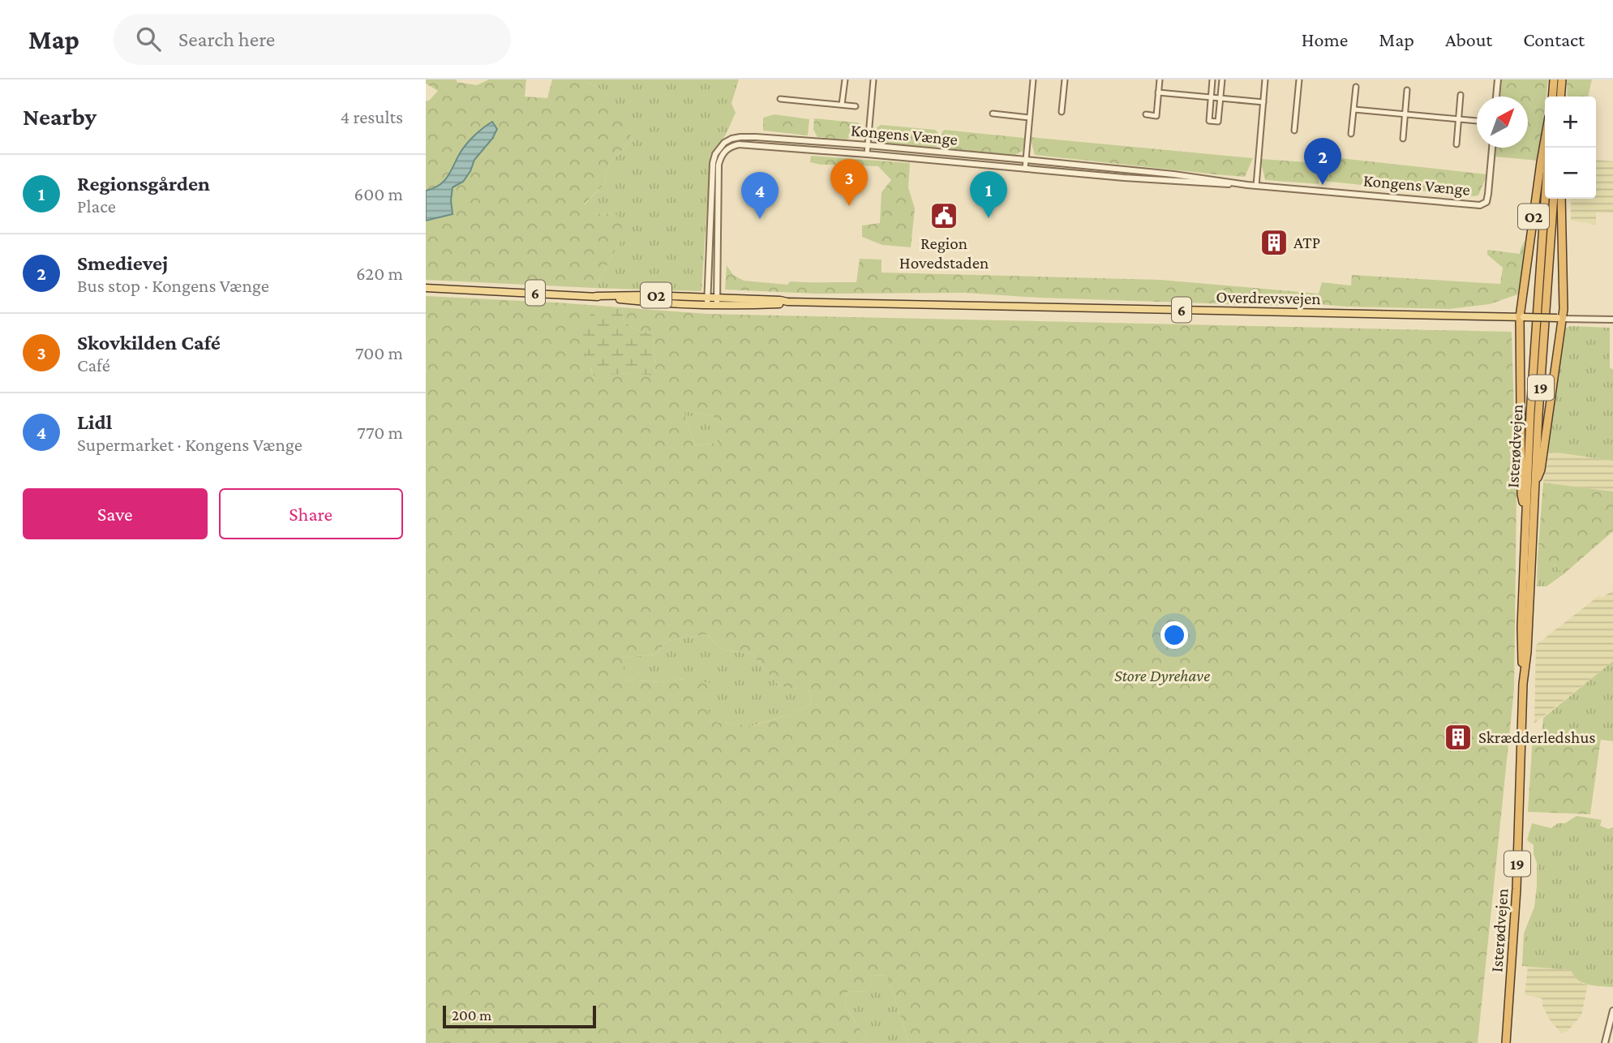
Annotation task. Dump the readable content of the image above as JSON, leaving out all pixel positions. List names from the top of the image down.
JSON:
{
  "streets": {
    "highway": ["O2", "19", "Isterødvejen"],
    "main road": ["6", "Overdrevsvejen"],
    "street": ["Kongens Vænge"]
  },
  "crossings": [
    ["Kongens Vænge", "Overdrevsvejen"],
    ["O2", "Overdrevsvejen"]
  ],
  "parks": ["Store Dyrehave"],
  "places": {
    "public building": ["Region Hovedstaden"],
    "building": ["ATP", "Skrædderledshus"]
  },
  "scale_bar": "200 m",
  "north": "top right",
  "page": {
    "header": "Map",
    "search": "Search here",
    "nav": [
      "Home",
      "Map",
      "About",
      "Contact"
    ],
    "heading": ["Nearby", "4 results"],
    "map_buttons": ["+", "−"],
    "pins": [
      "2",
      "3",
      "1",
      "4"
    ],
    "list": [
      {
        "mark": "1",
        "name": "Regionsgården",
        "note": "Place",
        "value": "600 m"
      },
      {
        "mark": "2",
        "name": "Smedievej",
        "note": "Bus stop · Kongens Vænge",
        "value": "620 m"
      },
      {
        "mark": "3",
        "name": "Skovkilden Café",
        "note": "Café",
        "value": "700 m"
      },
      {
        "mark": "4",
        "name": "Lidl",
        "note": "Supermarket · Kongens Vænge",
        "value": "770 m"
      }
    ],
    "buttons": ["Save", "Share"],
    "scale": "200 m"
  }
}
